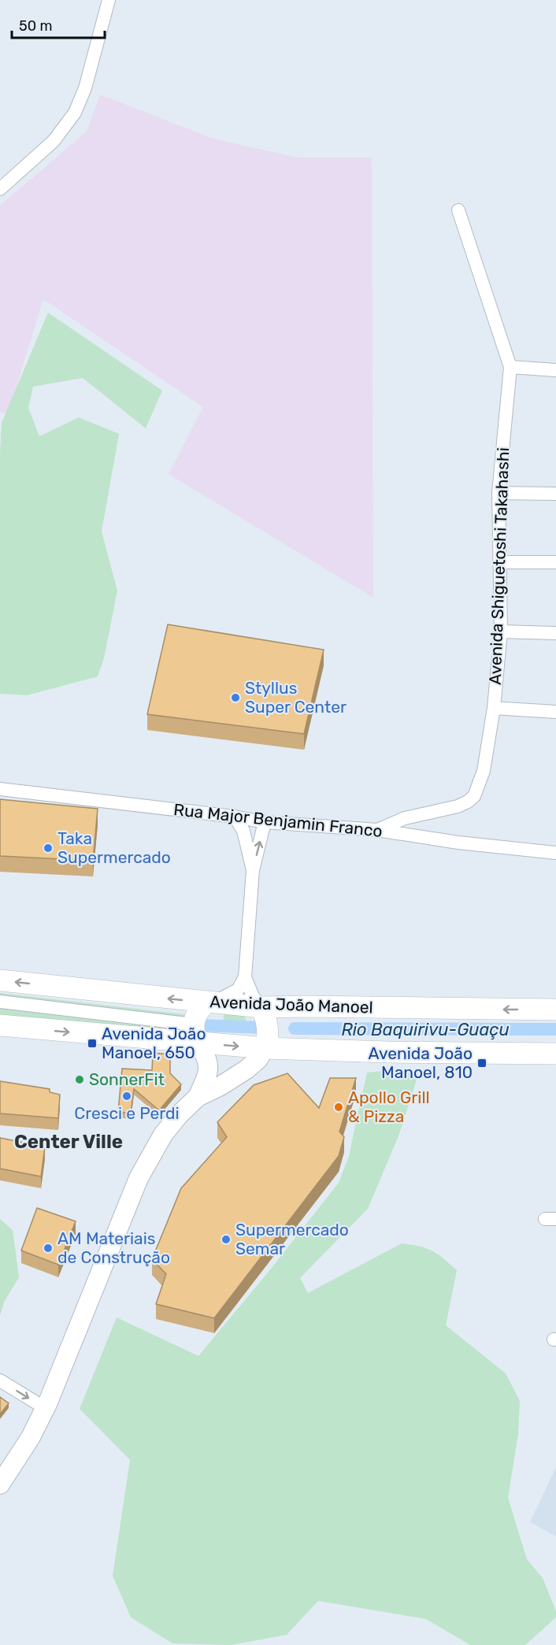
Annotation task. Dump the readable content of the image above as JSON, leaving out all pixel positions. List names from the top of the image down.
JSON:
{
  "streets": {
    "main road": ["Avenida João Manoel"],
    "street": ["Avenida Shiguetoshi Takahashi", "Rua Major Benjamin Franco"]
  },
  "crossings": [
    ["Avenida Shiguetoshi Takahashi", "Rua Major Benjamin Franco"]
  ],
  "districts": ["Center Ville"],
  "water": ["Rio Baquirivu-Guaçu"],
  "places": {
    "other": [
      "Styllus Super Center",
      "Taka Supermercado",
      "SonnerFit",
      "Cresci e Perdi",
      "Apollo Grill & Pizza",
      "Supermercado Semar",
      "AM Materiais de Construção"
    ],
    "transit": ["Avenida João Manoel, 650", "Avenida João Manoel, 810"]
  },
  "scale_bar": "50 m"
}
